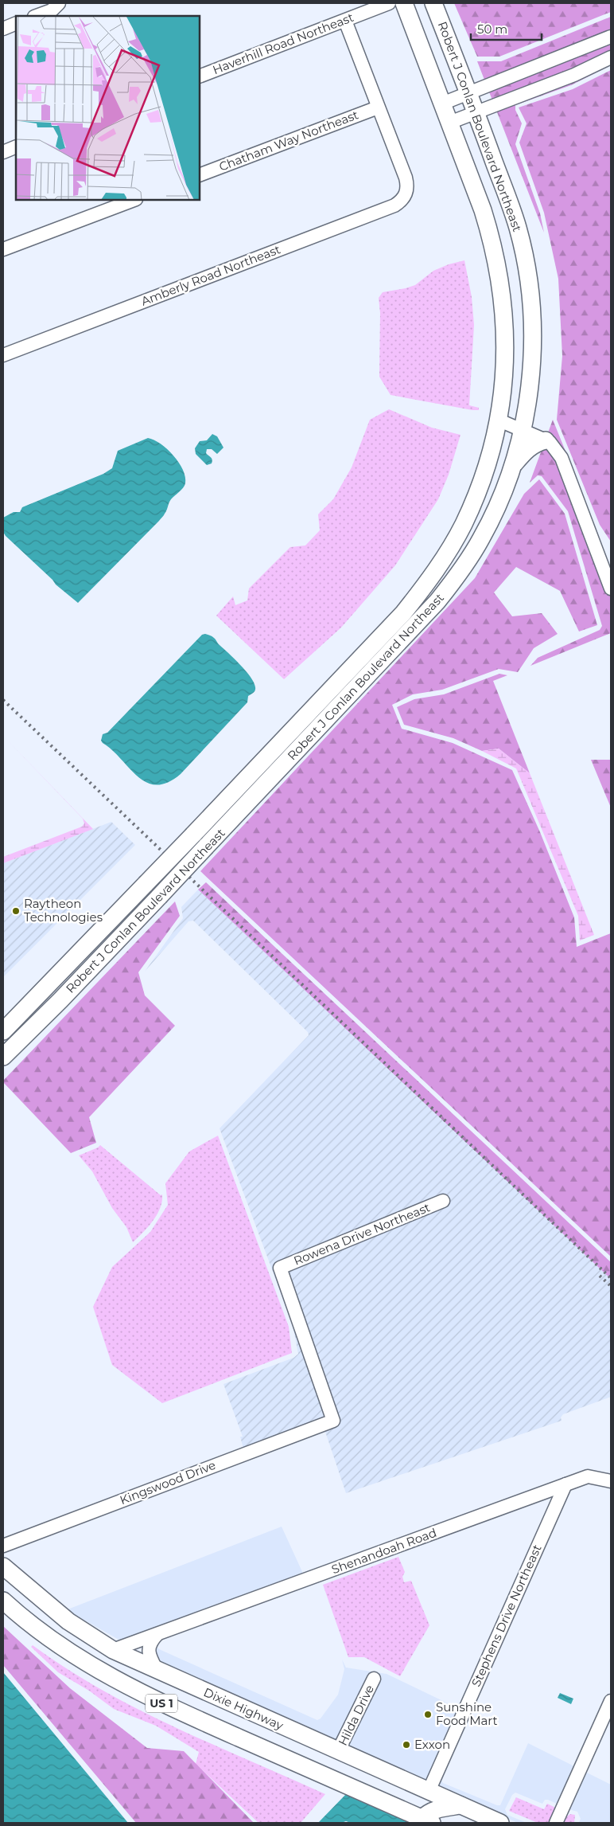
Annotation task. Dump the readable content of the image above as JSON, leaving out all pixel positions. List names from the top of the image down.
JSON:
{
  "streets": {
    "main road": ["Robert J Conlan Boulevard Northeast", "US 1", "Dixie Highway"],
    "street": [
      "Haverhill Road Northeast",
      "Chatham Way Northeast",
      "Amberly Road Northeast",
      "Rowena Drive Northeast",
      "Kingswood Drive",
      "Shenandoah Road",
      "Stephens Drive Northeast",
      "Hilda Drive"
    ]
  },
  "crossings": [
    ["Chatham Way Northeast", "Amberly Road Northeast"],
    ["Rowena Drive Northeast", "Kingswood Drive"],
    ["Shenandoah Road", "Stephens Drive Northeast"],
    ["Shenandoah Road", "Dixie Highway"],
    ["Stephens Drive Northeast", "Dixie Highway"],
    ["Dixie Highway", "Hilda Drive"]
  ],
  "places": ["Raytheon Technologies", "Sunshine Food Mart", "Exxon"],
  "scale_bar": "50 m"
}
